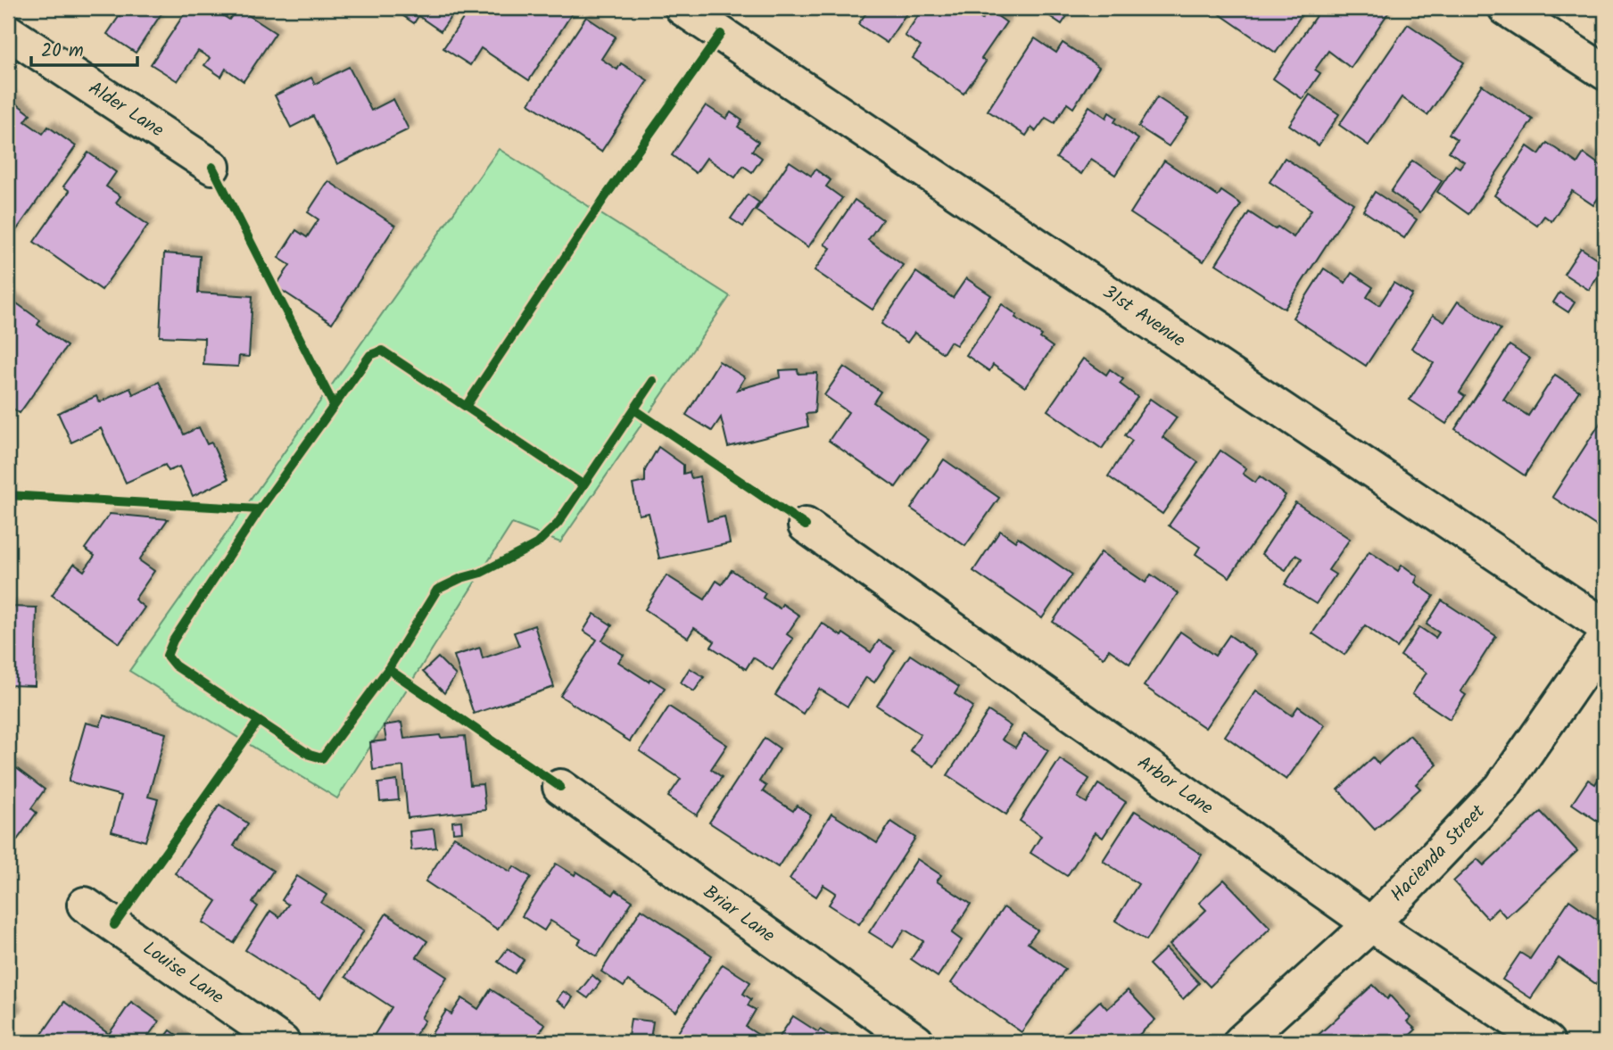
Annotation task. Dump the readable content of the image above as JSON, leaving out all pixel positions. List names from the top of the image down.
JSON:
{
  "streets": {
    "street": [
      "Alder Lane",
      "31st Avenue",
      "Arbor Lane",
      "Hacienda Street",
      "Briar Lane",
      "Louise Lane"
    ]
  },
  "crossings": [
    ["Arbor Lane", "Hacienda Street"]
  ],
  "scale_bar": "20 m"
}
